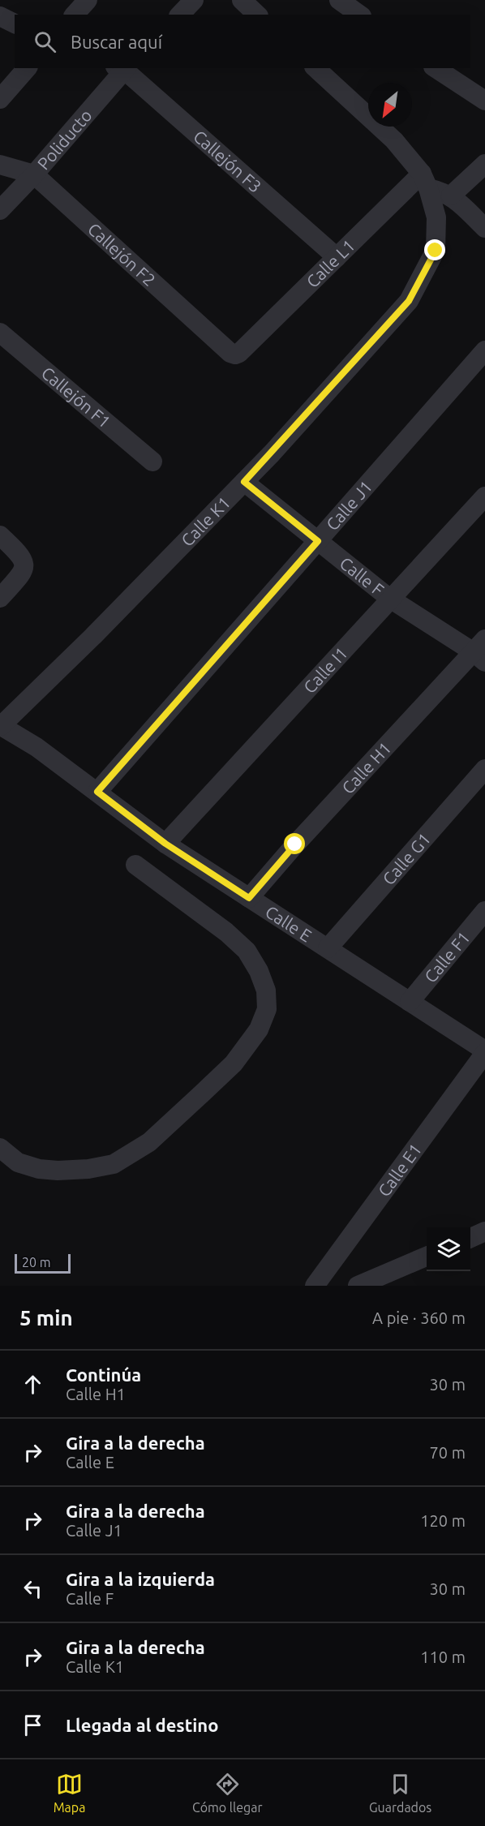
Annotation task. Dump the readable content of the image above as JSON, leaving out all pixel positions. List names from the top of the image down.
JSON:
{
  "streets": {
    "street": [
      "Poliducto",
      "Callejón F3",
      "Callejón F2",
      "Calle L1",
      "Callejón F1",
      "Calle J1",
      "Calle K1",
      "Calle F",
      "Calle I1",
      "Calle H1",
      "Calle G1",
      "Calle E",
      "Calle F1",
      "Calle E1"
    ]
  },
  "crossings": [
    ["Poliducto", "Callejón F3"],
    ["Poliducto", "Callejón F2"],
    ["Callejón F3", "Calle L1"],
    ["Callejón F2", "Calle L1"],
    ["Calle L1", "Calle K1"],
    ["Calle J1", "Calle F"],
    ["Calle J1", "Calle E"],
    ["Calle K1", "Calle F"],
    ["Calle K1", "Calle E"],
    ["Calle F", "Calle I1"],
    ["Calle F", "Calle H1"],
    ["Calle I1", "Calle E"],
    ["Calle H1", "Calle E"],
    ["Calle G1", "Calle E"],
    ["Calle E", "Calle F1"],
    ["Calle E", "Calle E1"]
  ],
  "scale_bar": "20 m",
  "north": "bottom left",
  "page": {
    "search": "Buscar aquí",
    "scale": "20 m",
    "heading": ["5 min", "A pie · 360 m"],
    "list": [
      ["Continúa", "Calle H1", "30 m"],
      ["Gira a la derecha", "Calle E", "70 m"],
      ["Gira a la derecha", "Calle J1", "120 m"],
      ["Gira a la izquierda", "Calle F", "30 m"],
      ["Gira a la derecha", "Calle K1", "110 m"],
      "Llegada al destino"
    ],
    "nav": ["Mapa", "Cómo llegar", "Guardados"]
  }
}
